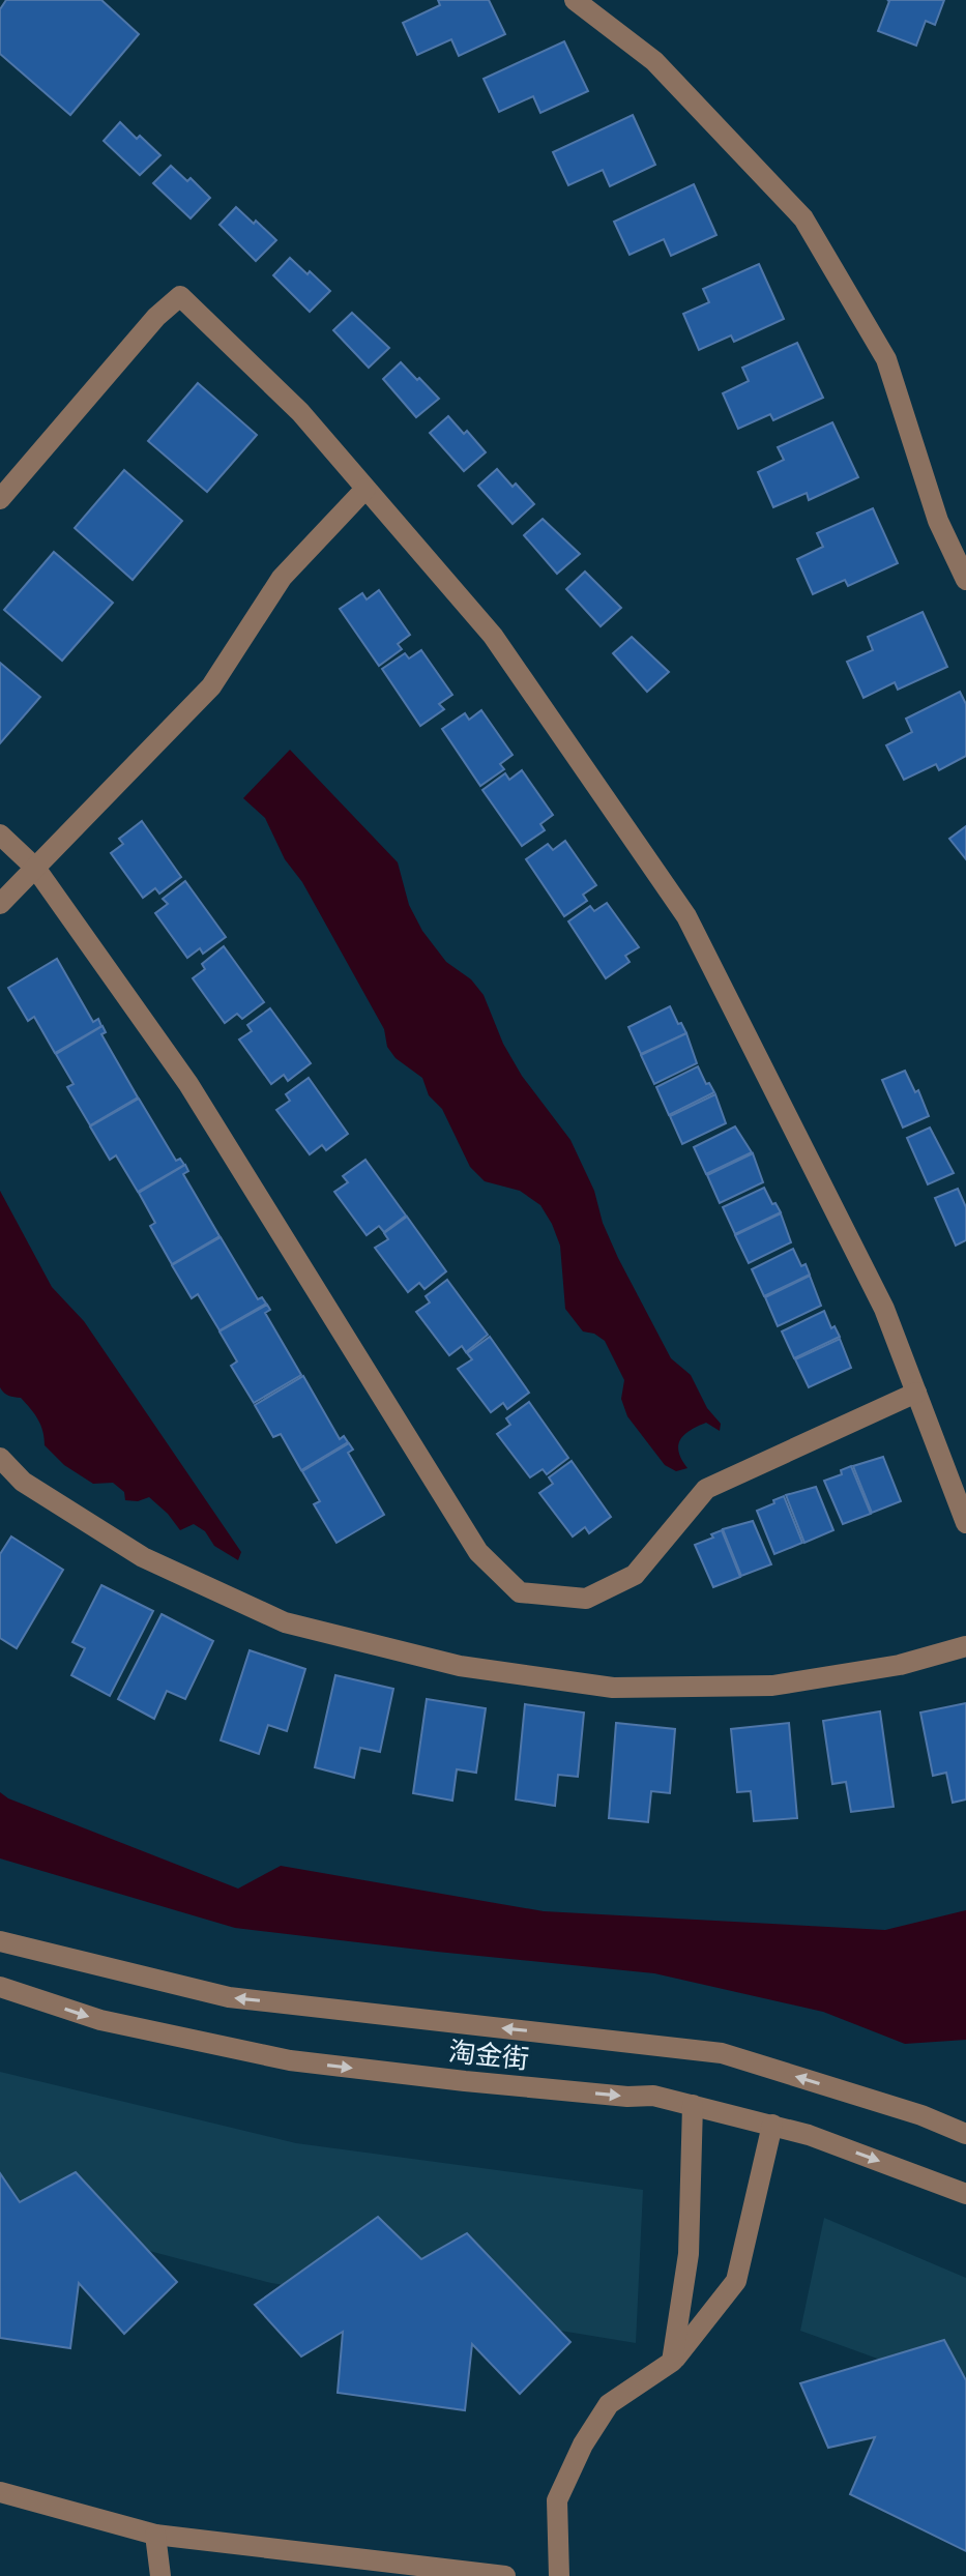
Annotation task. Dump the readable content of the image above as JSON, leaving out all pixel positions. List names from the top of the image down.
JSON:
{
  "streets": {
    "street": ["淘金街"]
  }
}
